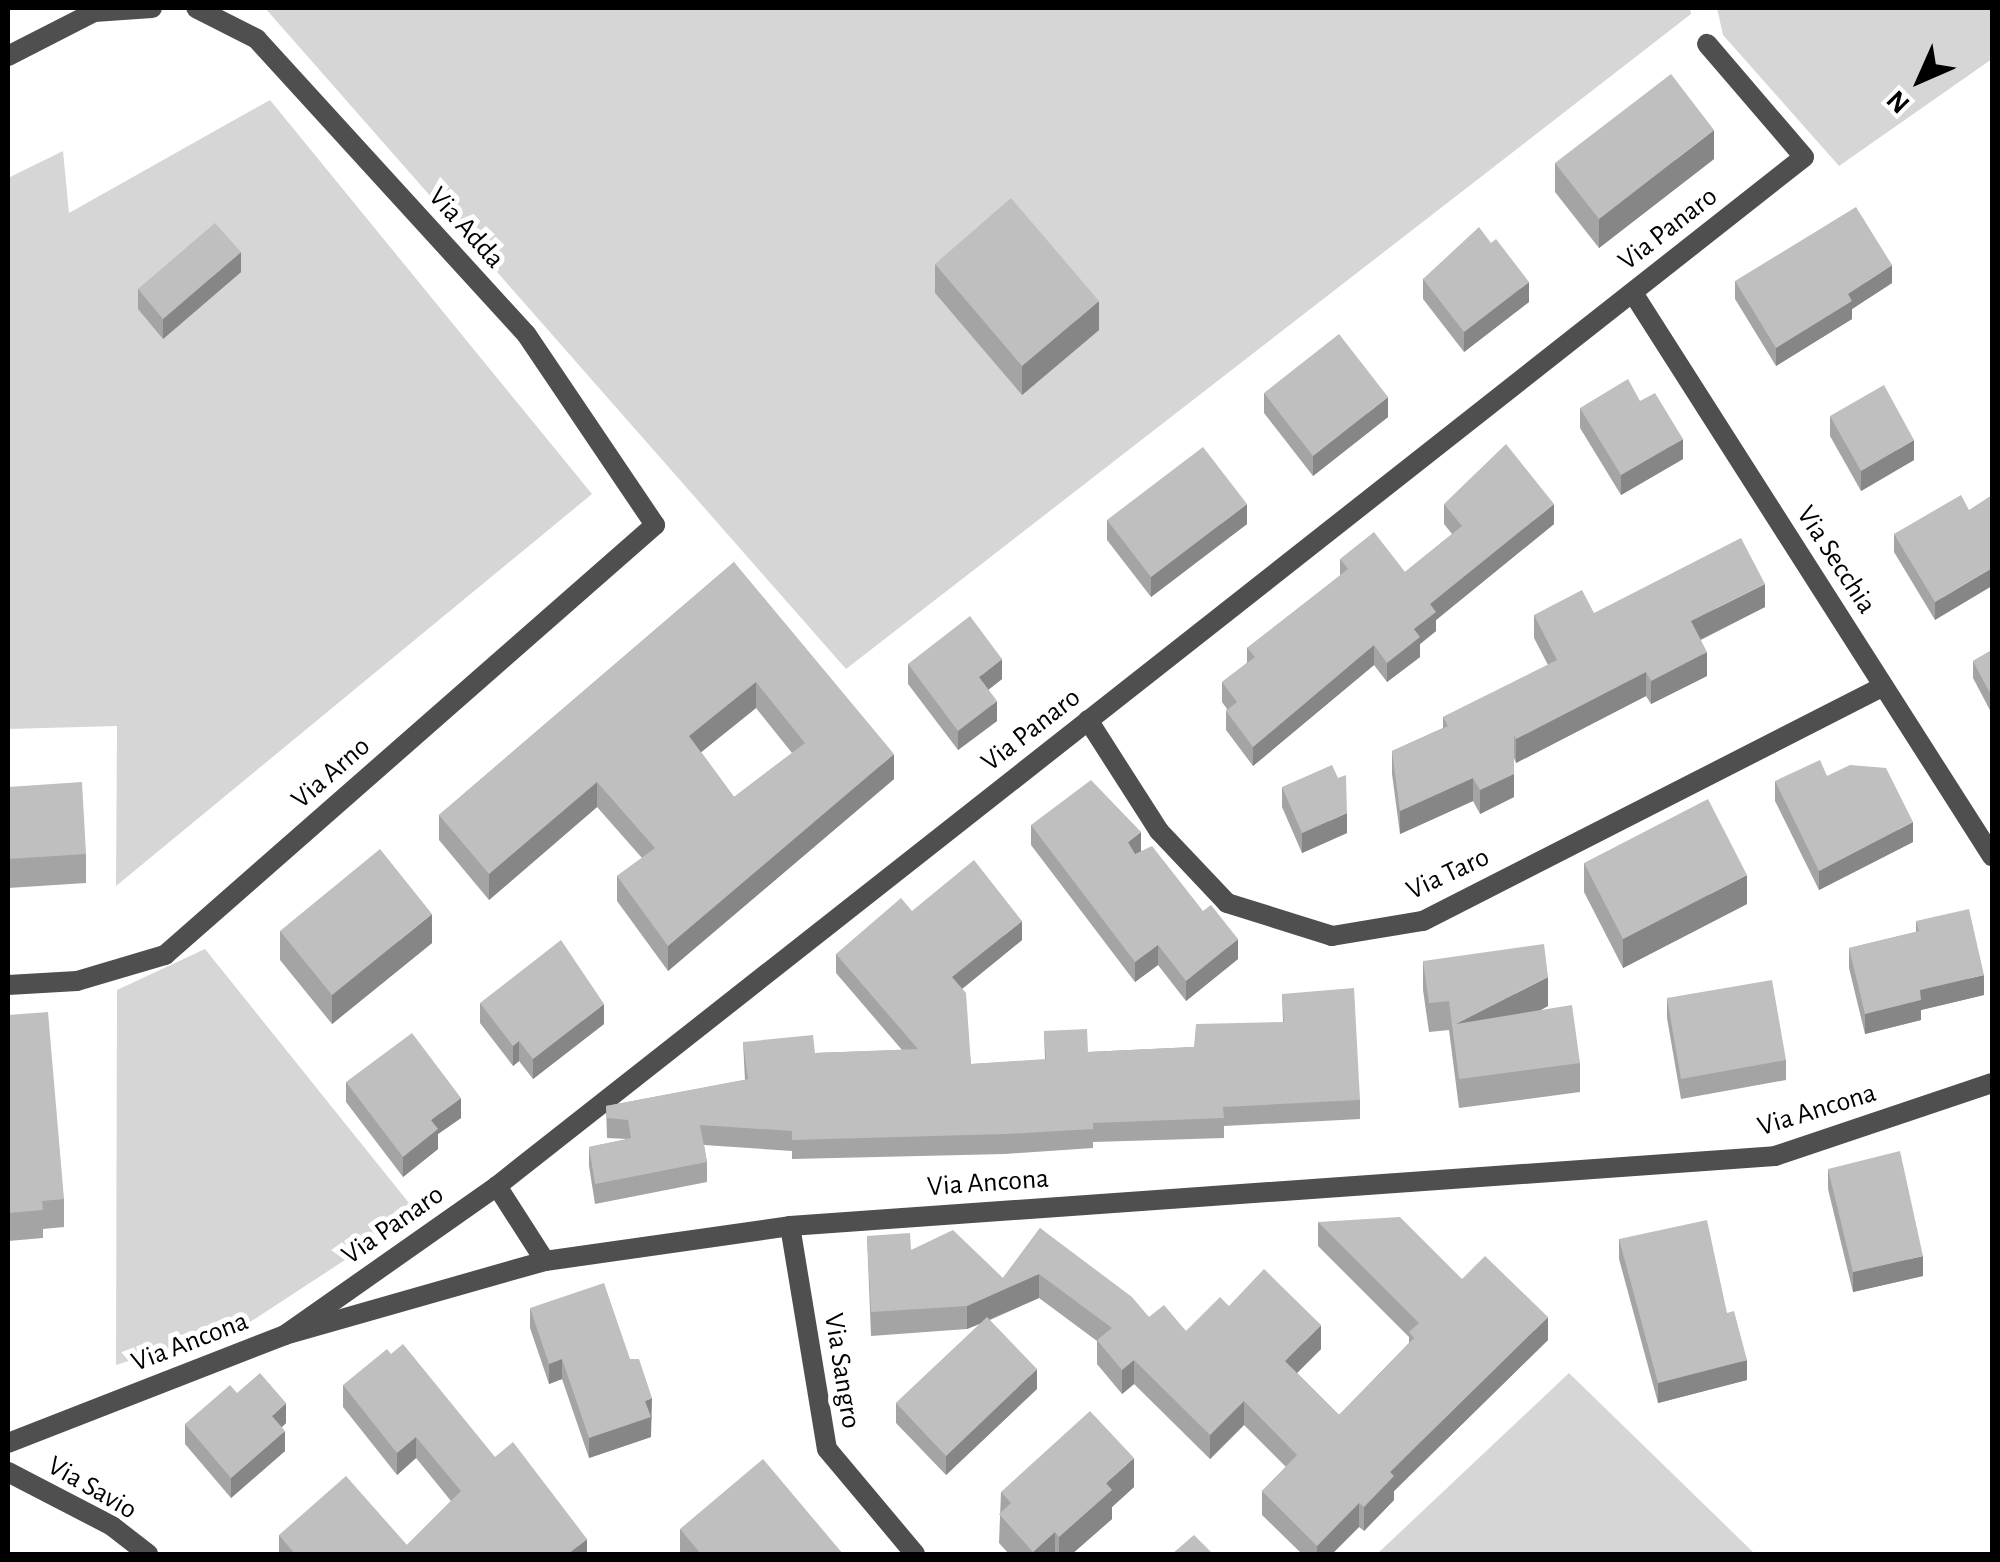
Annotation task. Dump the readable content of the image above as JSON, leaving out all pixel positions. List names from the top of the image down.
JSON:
{
  "streets": {
    "street": [
      "Via Adda",
      "Via Panaro",
      "Via Secchia",
      "Via Arno",
      "Via Taro",
      "Via Ancona",
      "Via Sangro",
      "Via Savio"
    ]
  },
  "crossings": [
    ["Via Adda", "Via Arno"],
    ["Via Panaro", "Via Secchia"],
    ["Via Panaro", "Via Taro"],
    ["Via Panaro", "Via Ancona"],
    ["Via Secchia", "Via Taro"],
    ["Via Ancona", "Via Sangro"]
  ],
  "north": "bottom left"
}
